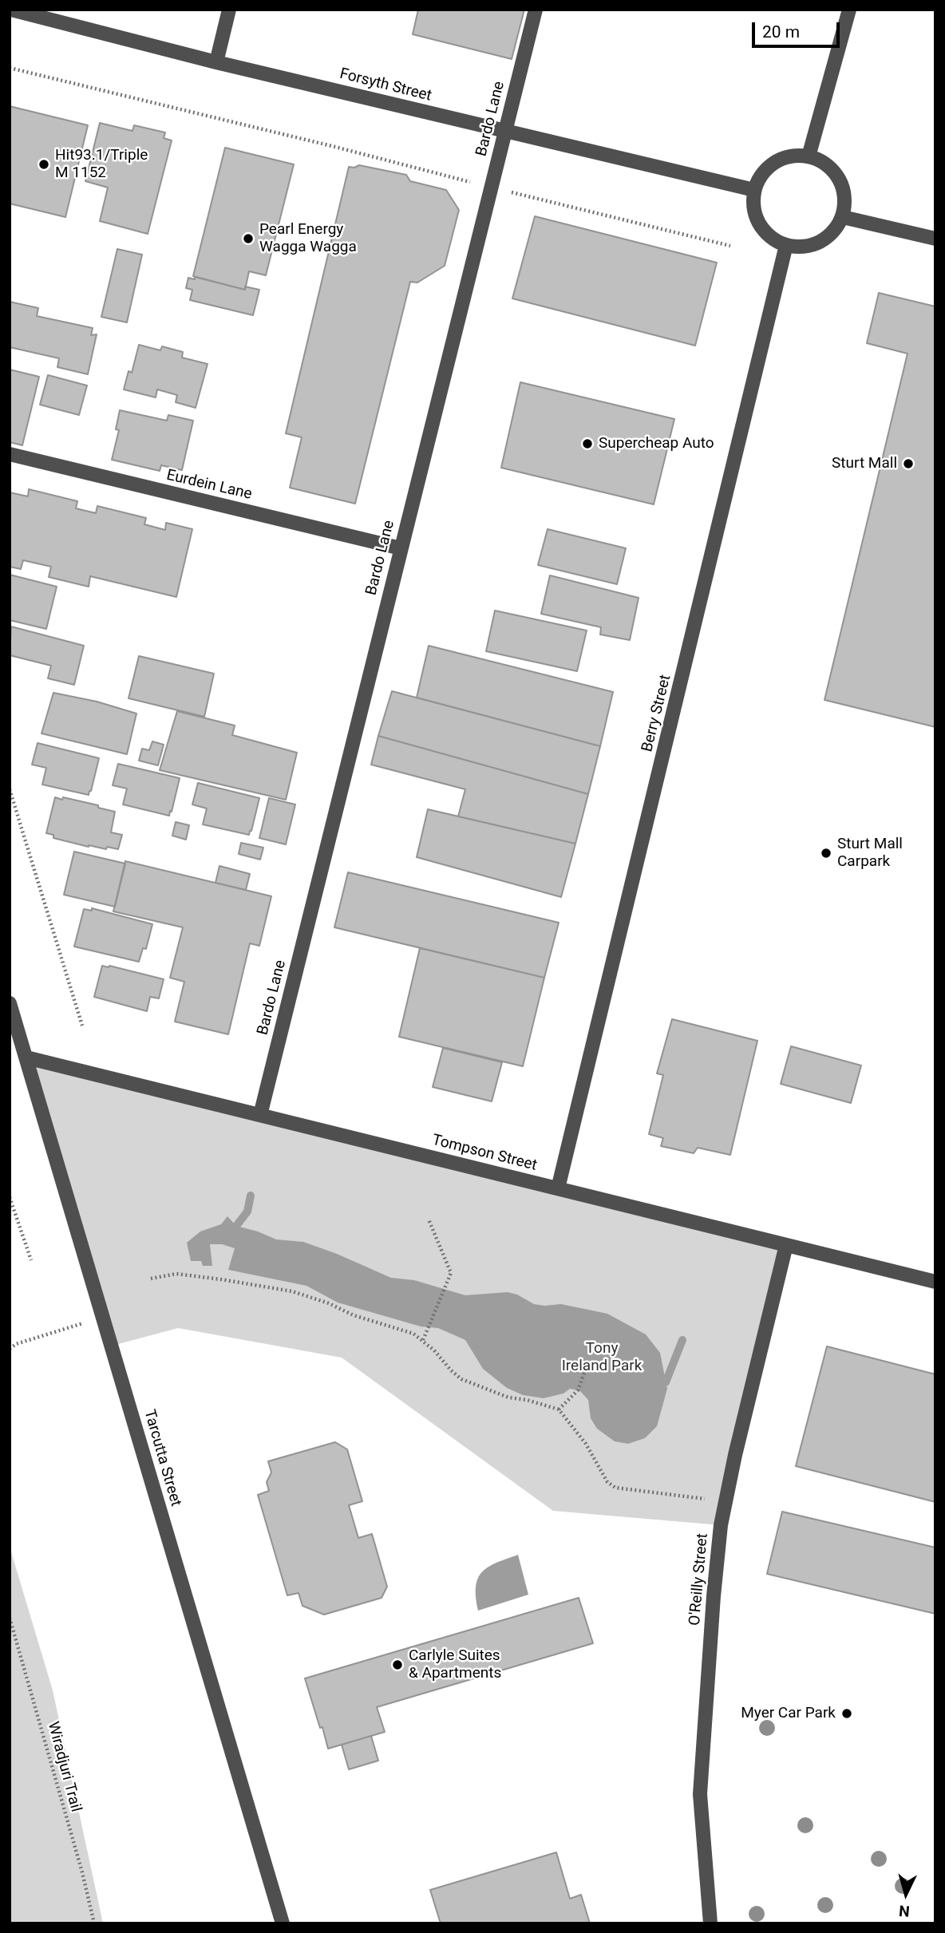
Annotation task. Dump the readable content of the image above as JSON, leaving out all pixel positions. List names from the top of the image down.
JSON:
{
  "streets": {
    "street": [
      "Forsyth Street",
      "Bardo Lane",
      "Eurdein Lane",
      "Berry Street",
      "Tompson Street",
      "Tarcutta Street",
      "O'Reilly Street"
    ],
    "path": ["Wiradjuri Trail"]
  },
  "crossings": [
    ["Forsyth Street", "Bardo Lane"],
    ["Forsyth Street", "Berry Street"],
    ["Bardo Lane", "Eurdein Lane"],
    ["Bardo Lane", "Tompson Street"],
    ["Berry Street", "Tompson Street"],
    ["Tompson Street", "Tarcutta Street"],
    ["Tompson Street", "O'Reilly Street"]
  ],
  "parks": ["Tony Ireland Park"],
  "places": [
    "Hit93.1/Triple M 1152",
    "Pearl Energy Wagga Wagga",
    "Supercheap Auto",
    "Sturt Mall",
    "Sturt Mall Carpark",
    "Carlyle Suites & Apartments",
    "Myer Car Park"
  ],
  "scale_bar": "20 m",
  "north": "bottom"
}
